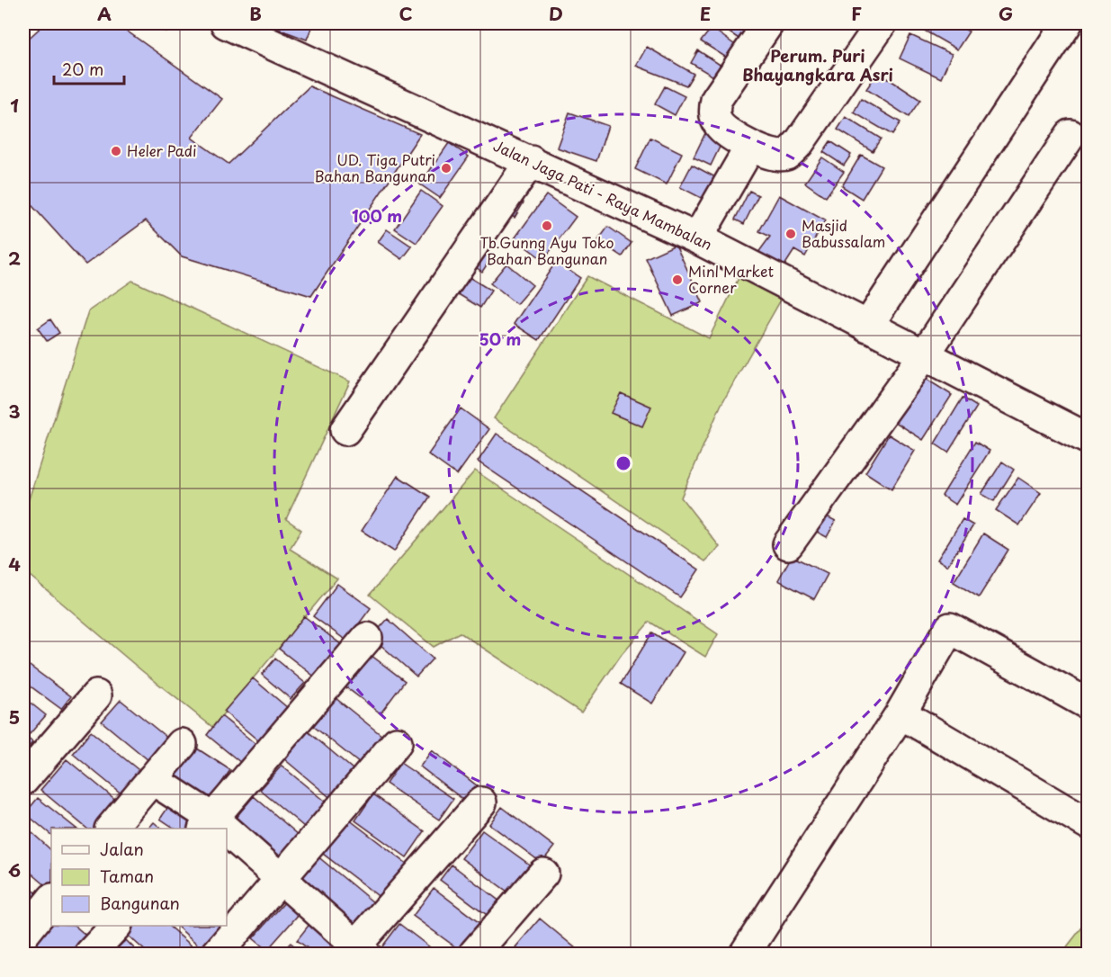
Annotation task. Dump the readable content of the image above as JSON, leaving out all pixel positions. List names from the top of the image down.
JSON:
{
  "streets": {
    "street": ["Jalan Jaga Pati - Raya Mambalan"]
  },
  "districts": ["Perum. Puri Bhayangkara Asri"],
  "places": [
    "Heler Padi",
    "UD. Tiga Putri Bahan Bangunan",
    "Tb.Gunng Ayu Toko Bahan Bangunan",
    "Masjid Babussalam",
    "Minl Market Corner"
  ],
  "legend": ["Jalan", "Taman", "Bangunan"],
  "scale_bar": "20 m",
  "grid": {
    "columns": [
      "A",
      "B",
      "C",
      "D",
      "E",
      "F",
      "G"
    ],
    "rows": [
      "1",
      "2",
      "3",
      "4",
      "5",
      "6"
    ]
  },
  "rings": ["100 m", "50 m"]
}
